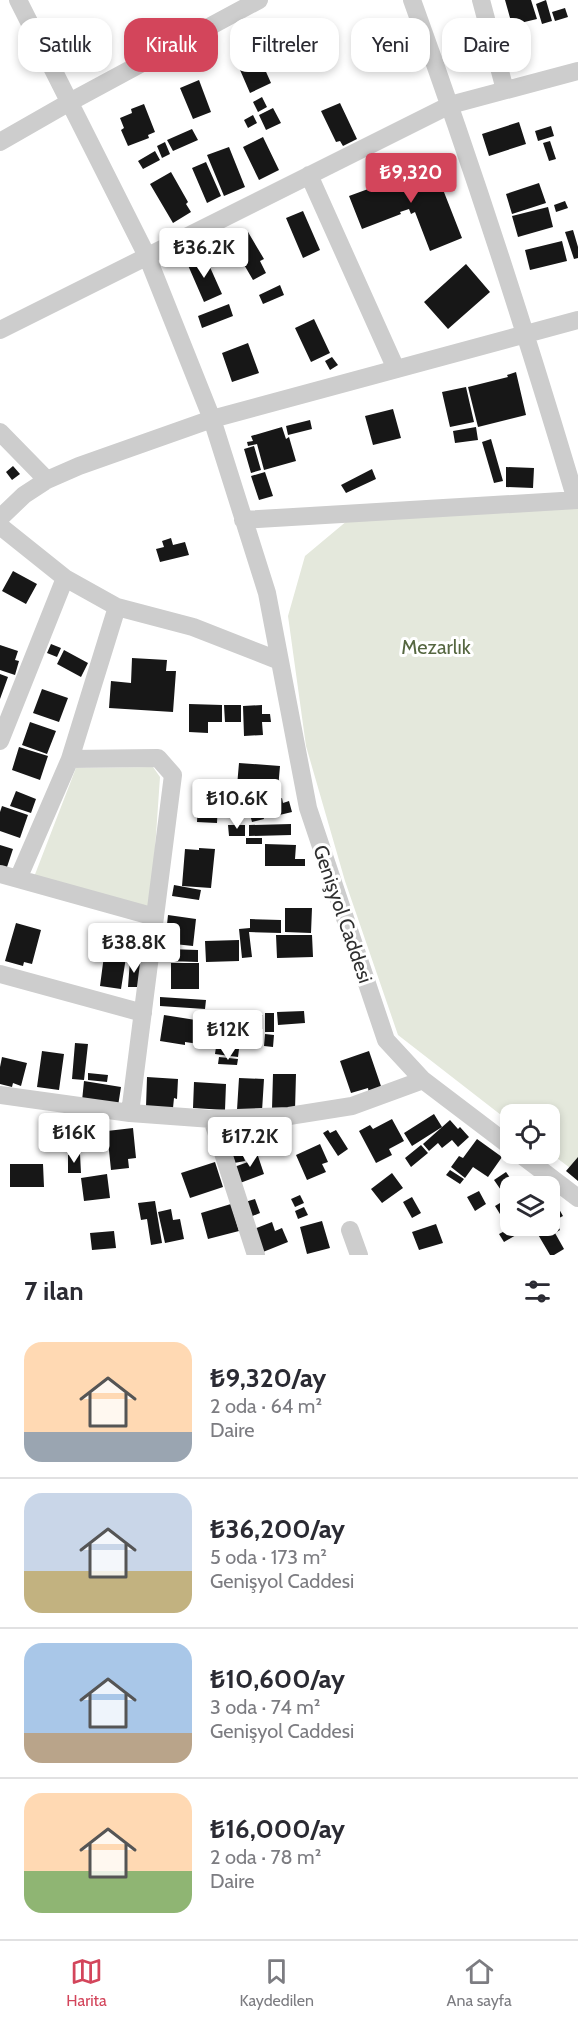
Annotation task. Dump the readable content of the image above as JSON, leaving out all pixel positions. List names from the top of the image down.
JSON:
{
  "streets": {
    "street": ["Genişyol Caddesi"]
  },
  "parks": ["Mezarlık"],
  "page": {
    "chip": [
      "Satılık",
      "Kiralık",
      "Filtreler",
      "Yeni",
      "Daire"
    ],
    "price": [
      "₺9,320",
      "₺36.2K",
      "₺10.6K",
      "₺38.8K",
      "₺12K",
      "₺16K",
      "₺17.2K"
    ],
    "heading": "7 ilan",
    "list": [
      {
        "name": "₺9,320/ay",
        "note": "2 oda · 64 m² · Daire"
      },
      {
        "name": "₺36,200/ay",
        "note": "5 oda · 173 m² · Genişyol Caddesi"
      },
      {
        "name": "₺10,600/ay",
        "note": "3 oda · 74 m² · Genişyol Caddesi"
      },
      {
        "name": "₺16,000/ay",
        "note": "2 oda · 78 m² · Daire"
      }
    ],
    "tabs": ["Harita", "Kaydedilen", "Ana sayfa"]
  }
}
